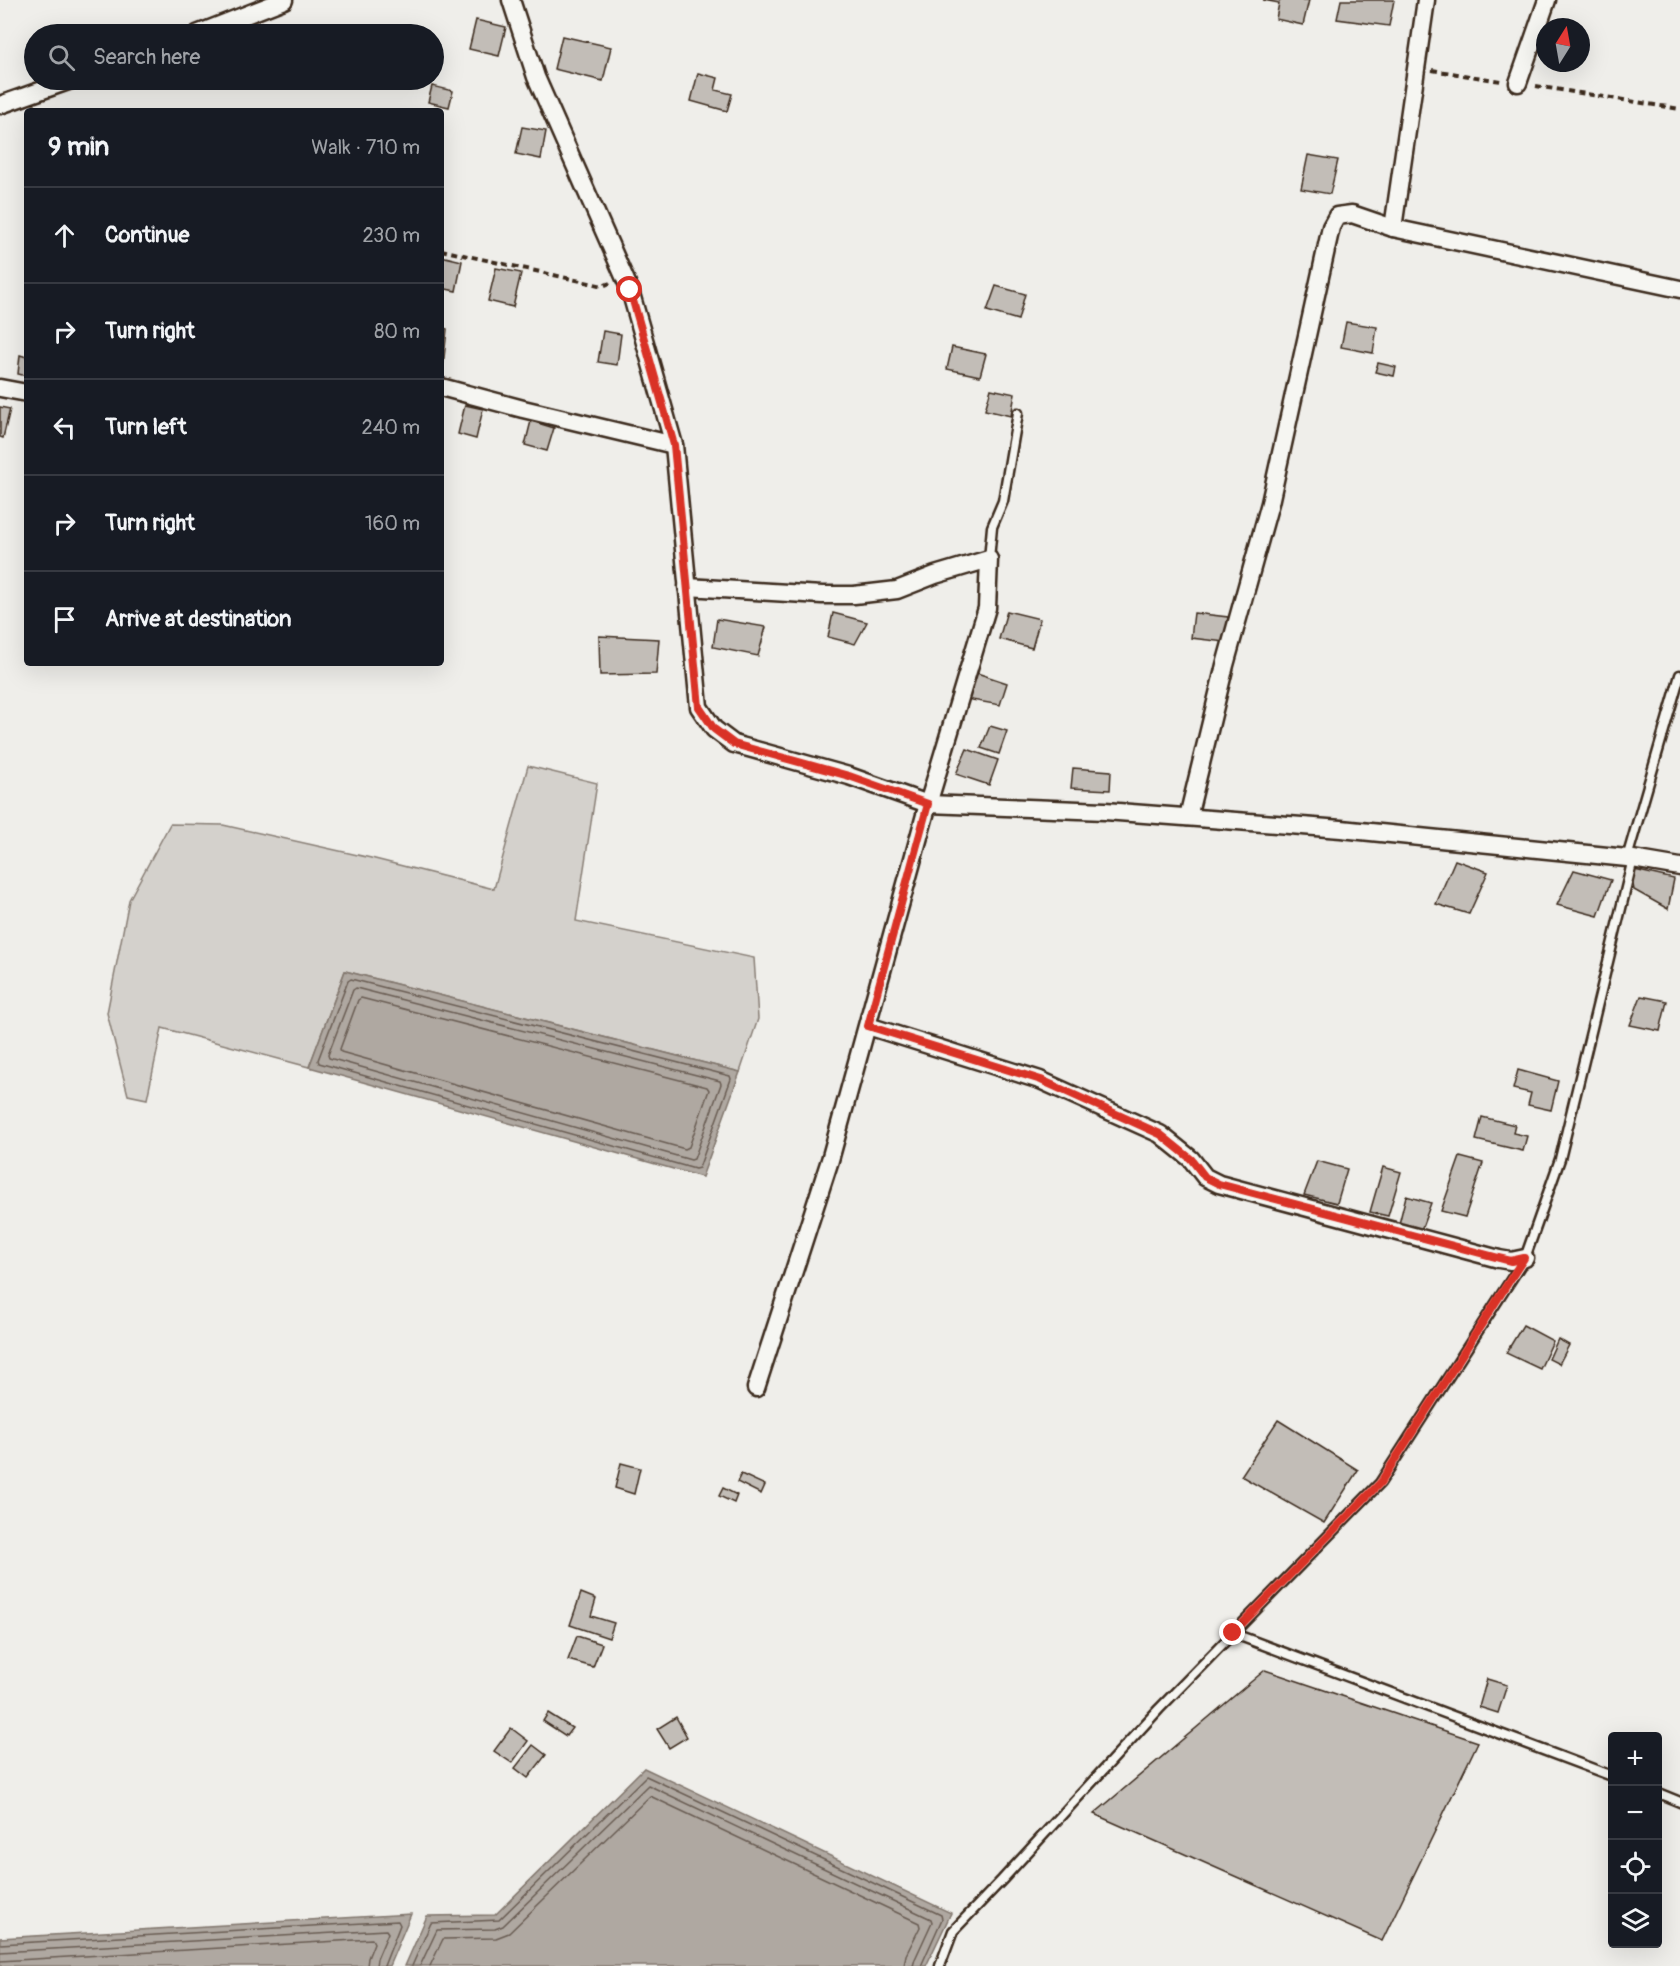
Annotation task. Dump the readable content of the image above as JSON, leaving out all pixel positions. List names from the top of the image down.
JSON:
{
  "north": "top",
  "page": {
    "search": "Search here",
    "heading": ["9 min", "Walk · 710 m"],
    "list": [
      ["Continue", "230 m"],
      ["Turn right", "80 m"],
      ["Turn left", "240 m"],
      ["Turn right", "160 m"],
      "Arrive at destination"
    ],
    "map_buttons": ["+", "−"]
  }
}
